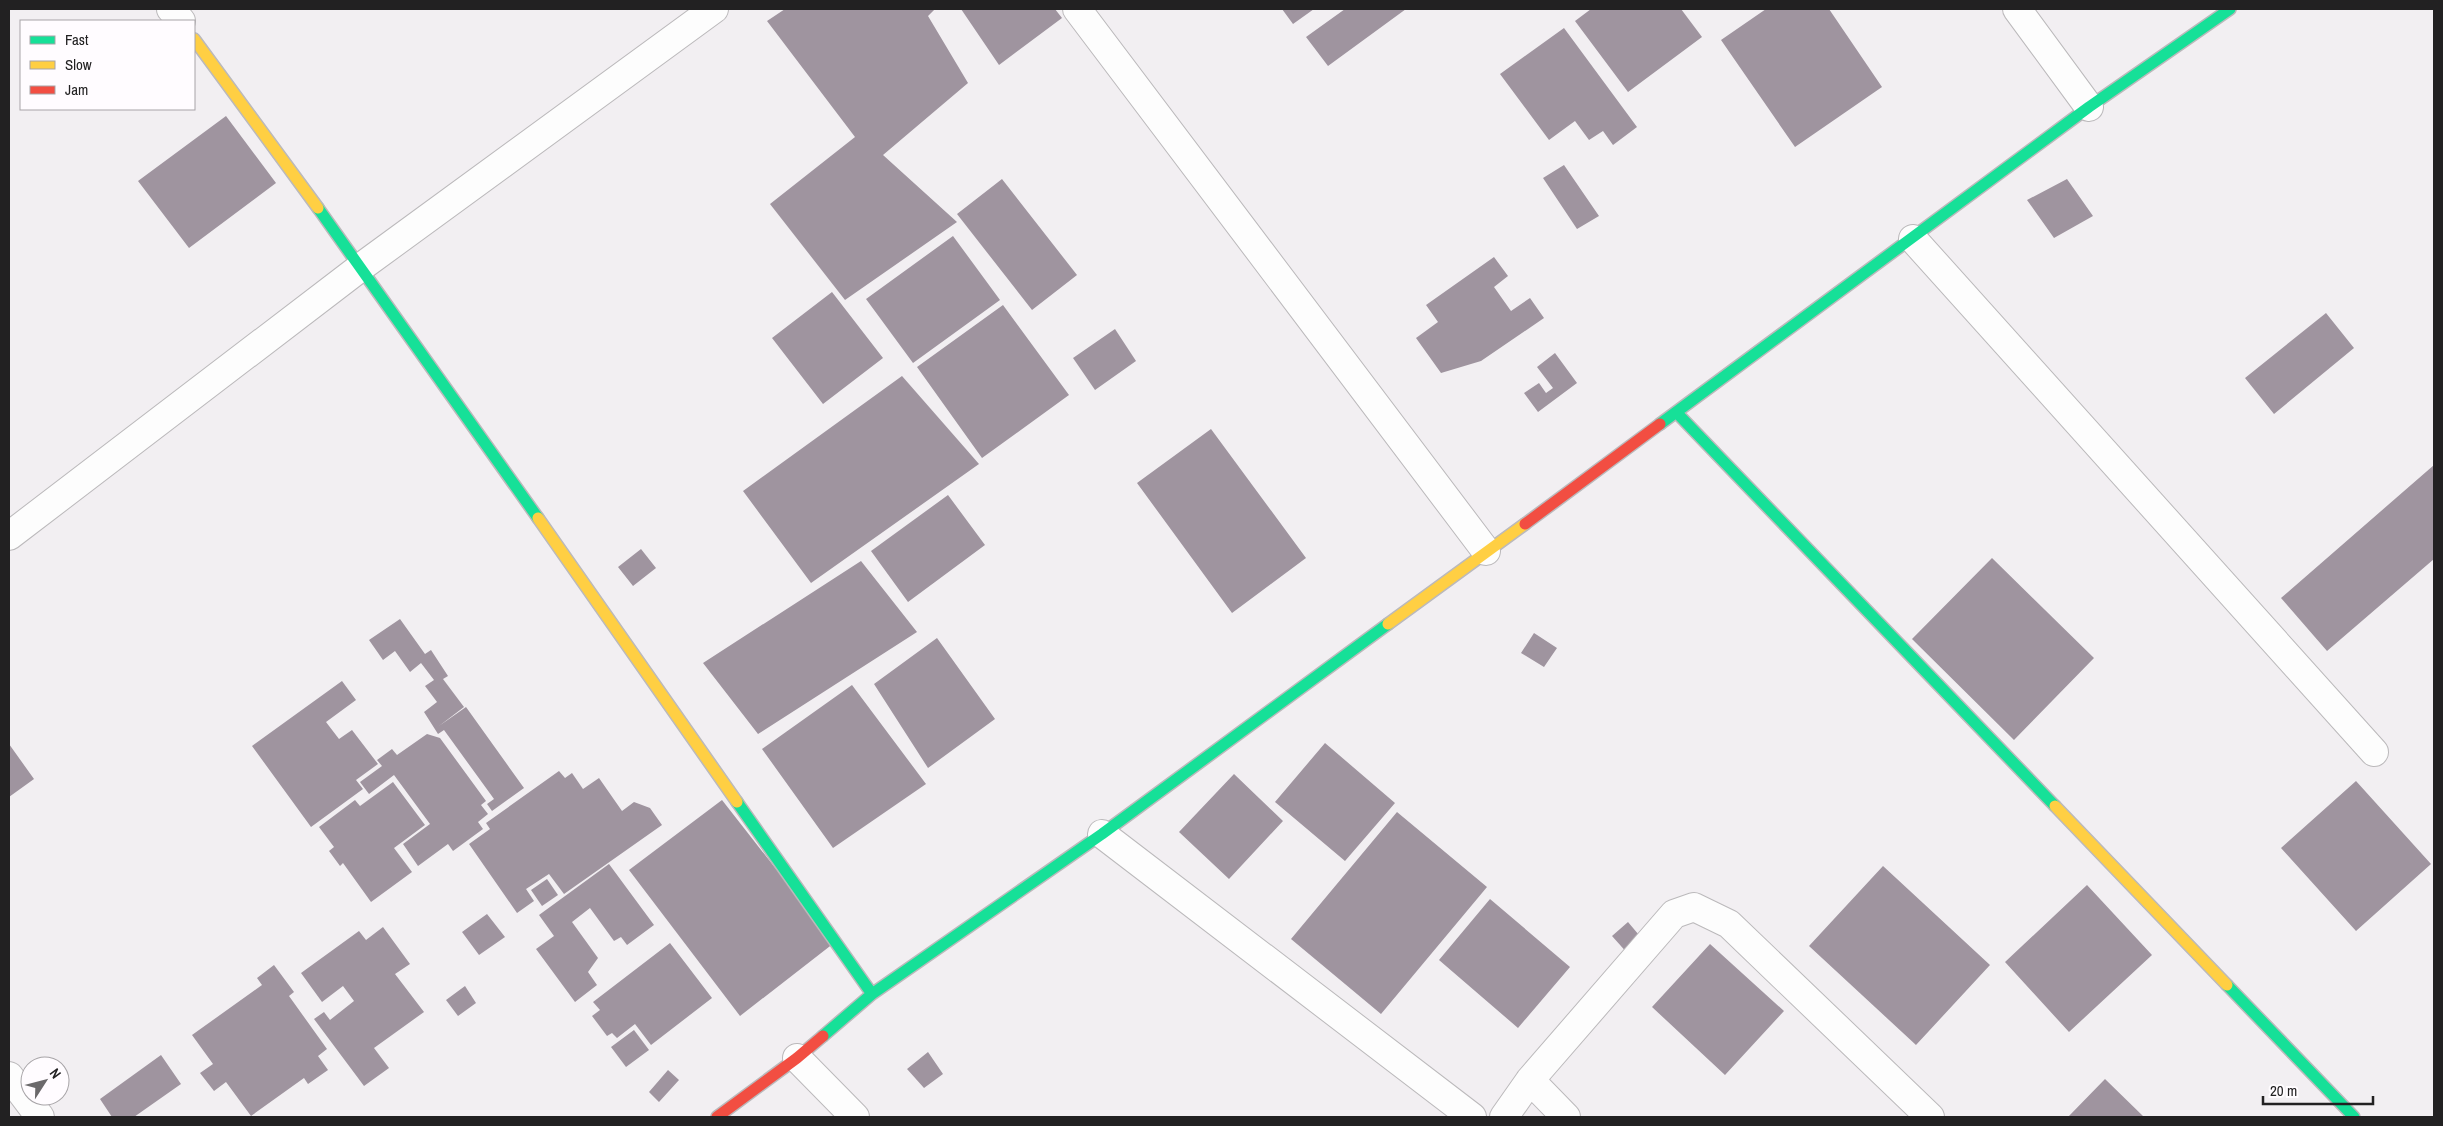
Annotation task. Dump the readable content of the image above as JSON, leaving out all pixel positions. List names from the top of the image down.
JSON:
{
  "legend": ["Fast", "Slow", "Jam"],
  "scale_bar": "20 m",
  "north": "top right"
}
